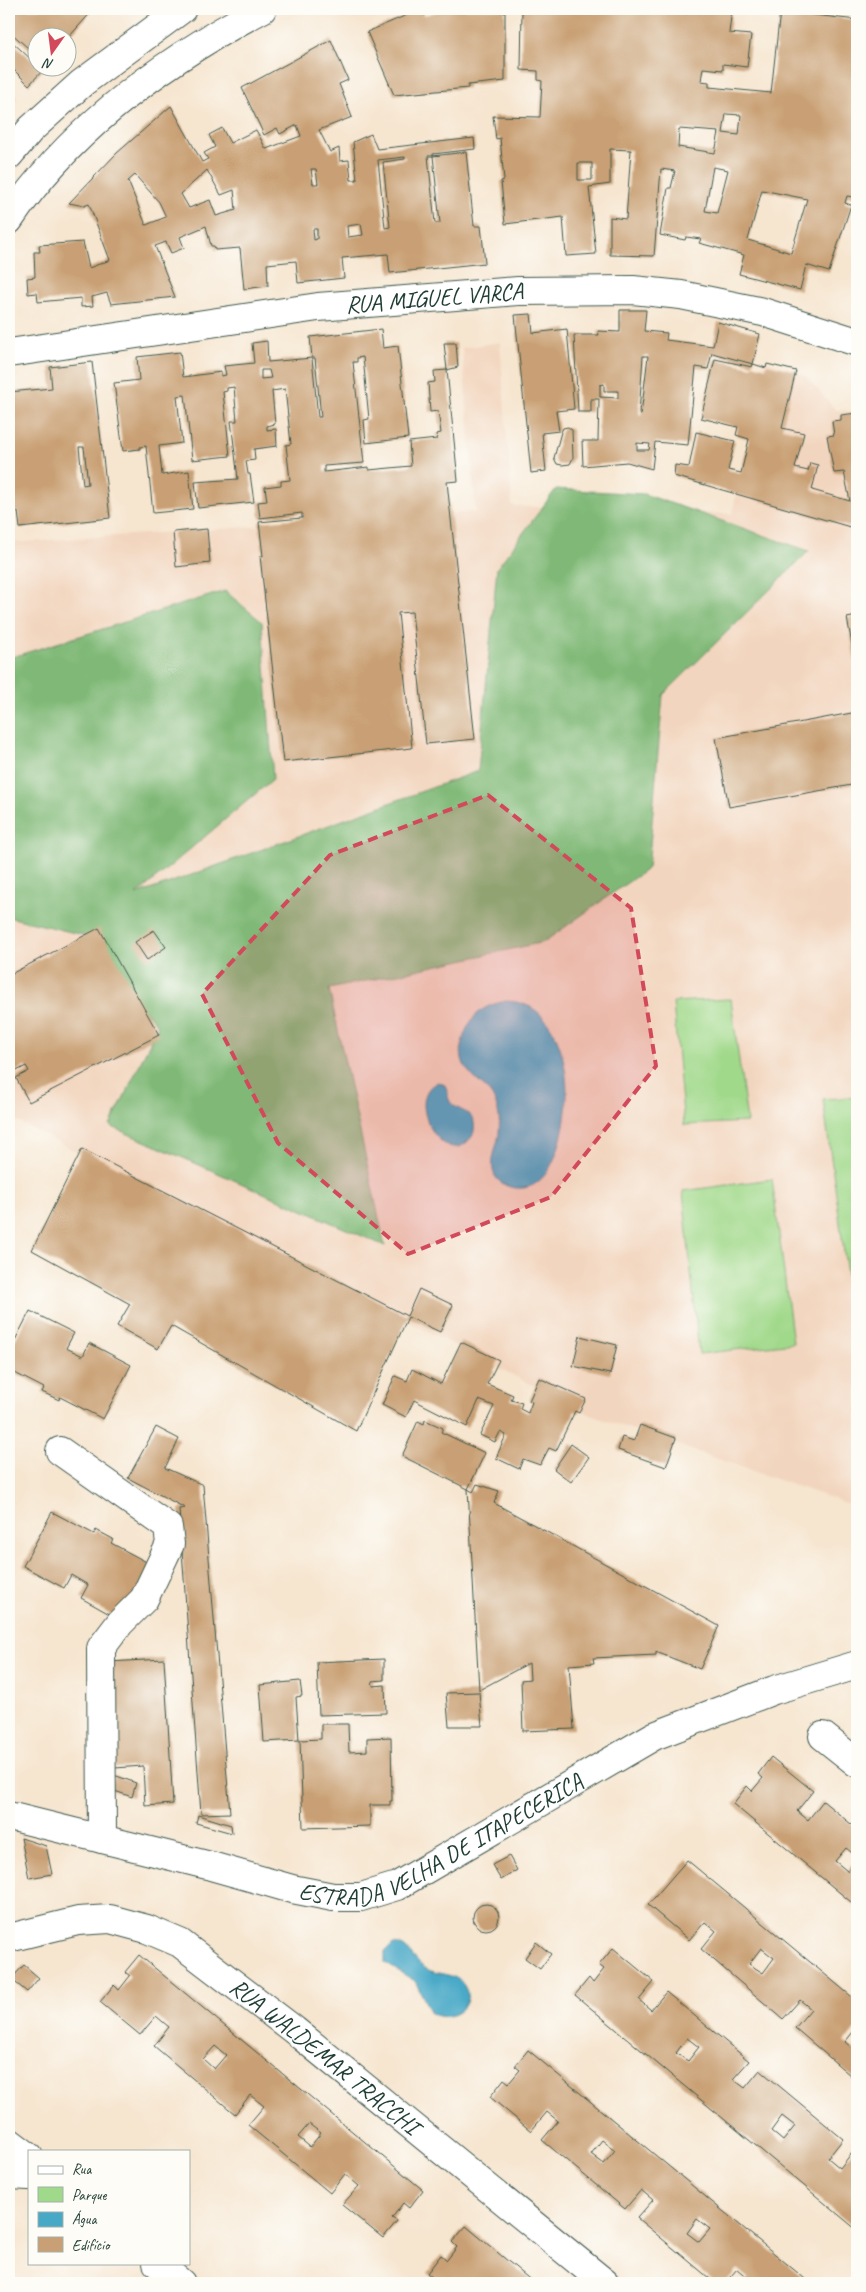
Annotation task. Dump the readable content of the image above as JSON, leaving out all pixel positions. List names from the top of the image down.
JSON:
{
  "streets": {
    "street": ["RUA MIGUEL VARCA", "ESTRADA VELHA DE ITAPECERICA", "RUA WALDEMAR TRACCHI"]
  },
  "legend": [
    "Rua",
    "Parque",
    "Água",
    "Edifício"
  ],
  "north": "bottom"
}
